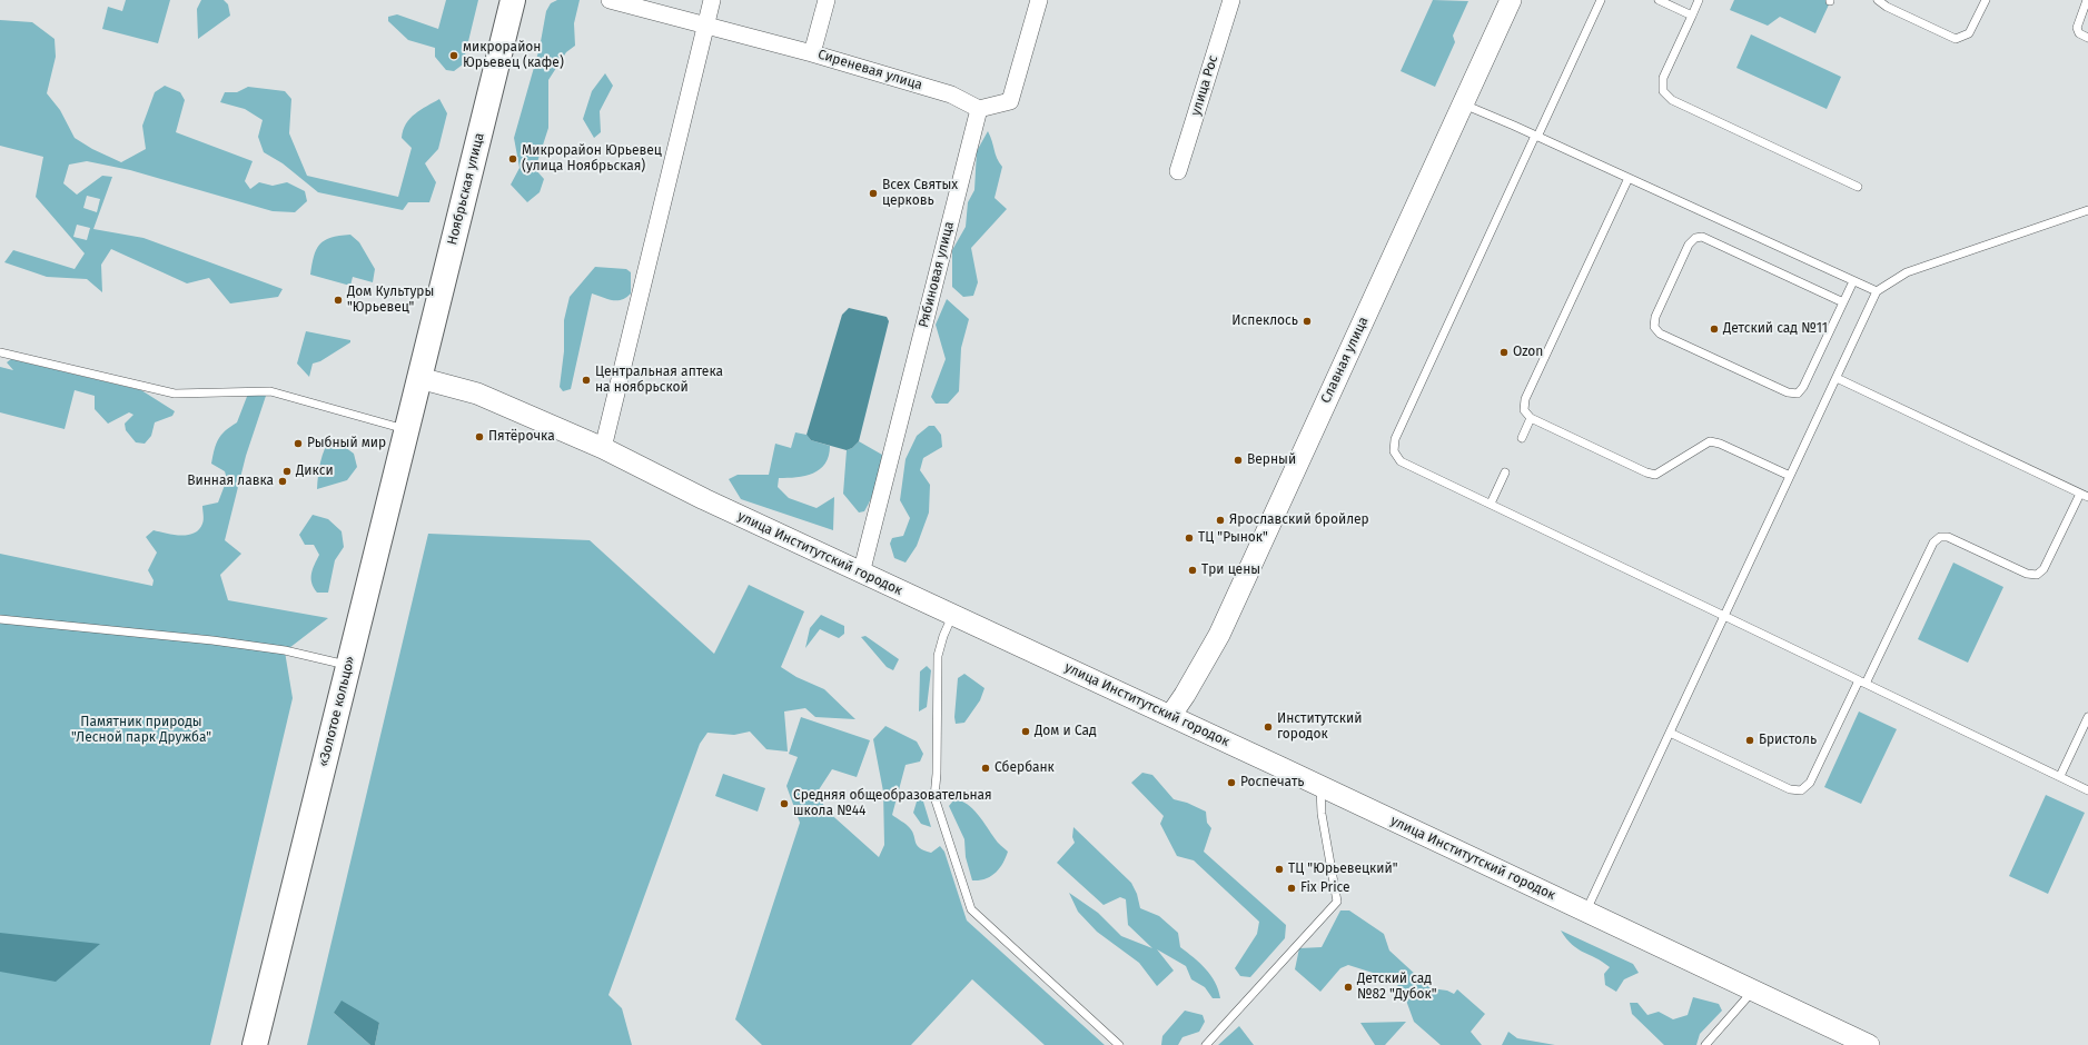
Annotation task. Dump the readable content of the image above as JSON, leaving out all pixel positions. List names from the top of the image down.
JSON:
{
  "streets": {
    "highway": ["Ноябрьская улица", "«Золотое кольцо»"],
    "street": [
      "Сиреневая улица",
      "улица Рос",
      "Рябиновая улица",
      "Славная улица",
      "улица Институтский городок"
    ]
  },
  "crossings": [
    ["Сиреневая улица", "Рябиновая улица"],
    ["Ноябрьская улица", "улица Институтский городок"],
    ["Ноябрьская улица", "«Золотое кольцо»"],
    ["Рябиновая улица", "улица Институтский городок"],
    ["Славная улица", "улица Институтский городок"],
    ["улица Институтский городок", "«Золотое кольцо»"]
  ],
  "parks": ["Памятник природы \"Лесной парк Дружба\""],
  "places": [
    "микрорайон Юрьевец (кафе)",
    "Микрорайон Юрьевец (улица Ноябрьская)",
    "Всех Святых церковь",
    "Дом Культуры \"Юрьевец\"",
    "Испеклось",
    "Детский сад №11",
    "Ozon",
    "Центральная аптека на ноябрьской",
    "Пятёрочка",
    "Рыбный мир",
    "Верный",
    "Дикси",
    "Винная лавка",
    "Ярославский бройлер",
    "ТЦ \"Рынок\"",
    "Три цены",
    "Институтский городок",
    "Дом и Сад",
    "Бристоль",
    "Сбербанк",
    "Роспечать",
    "Средняя общеобразовательная школа №44",
    "ТЦ \"Юрьевецкий\"",
    "Fix Price",
    "Детский сад №82 \"Дубок\""
  ]
}
